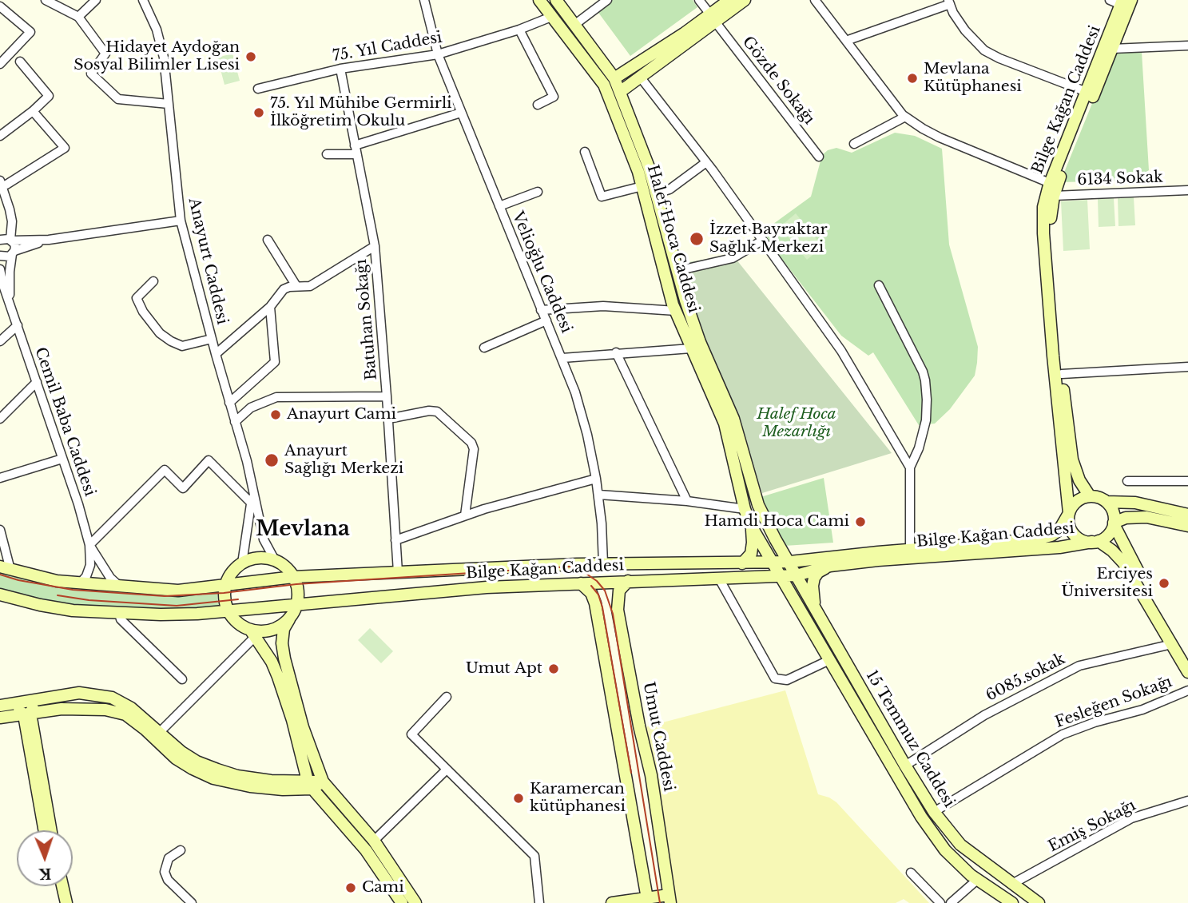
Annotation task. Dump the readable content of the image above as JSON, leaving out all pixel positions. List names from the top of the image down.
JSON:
{
  "streets": {
    "street": [
      "75. Yıl Caddesi",
      "Gözde Sokağı",
      "Bilge Kağan Caddesi",
      "6134 Sokak",
      "Halef Hoca Caddesi",
      "Anayurt Caddesi",
      "Velioğlu Caddesi",
      "Batuhan Sokağı",
      "Cemil Baba Caddesi",
      "6085.sokak",
      "Fesleğen Sokağı",
      "Umut Caddesi",
      "15 Temmuz Caddesi",
      "Emiş Sokağı"
    ]
  },
  "crossings": [
    ["75. Yıl Caddesi", "Halef Hoca Caddesi"],
    ["75. Yıl Caddesi", "Velioğlu Caddesi"],
    ["75. Yıl Caddesi", "Batuhan Sokağı"],
    ["Bilge Kağan Caddesi", "6134 Sokak"],
    ["Bilge Kağan Caddesi", "Halef Hoca Caddesi"],
    ["Bilge Kağan Caddesi", "Velioğlu Caddesi"],
    ["Bilge Kağan Caddesi", "Batuhan Sokağı"],
    ["Bilge Kağan Caddesi", "Cemil Baba Caddesi"],
    ["Bilge Kağan Caddesi", "Umut Caddesi"],
    ["Bilge Kağan Caddesi", "15 Temmuz Caddesi"],
    ["Halef Hoca Caddesi", "15 Temmuz Caddesi"],
    ["6085.sokak", "15 Temmuz Caddesi"],
    ["Fesleğen Sokağı", "15 Temmuz Caddesi"],
    ["15 Temmuz Caddesi", "Emiş Sokağı"]
  ],
  "districts": ["Mevlana"],
  "parks": ["Halef Hoca Mezarlığı"],
  "places": [
    "Hidayet Aydoğan Sosyal Bilimler Lisesi",
    "Mevlana Kütüphanesi",
    "75. Yıl Mühibe Germirli İlköğretim Okulu",
    "İzzet Bayraktar Sağlık Merkezi",
    "Anayurt Cami",
    "Anayurt Sağlığı Merkezi",
    "Hamdi Hoca Cami",
    "Erciyes Üniversitesi",
    "Umut Apt",
    "Karamercan kütüphanesi",
    "Cami"
  ],
  "north": "bottom"
}
